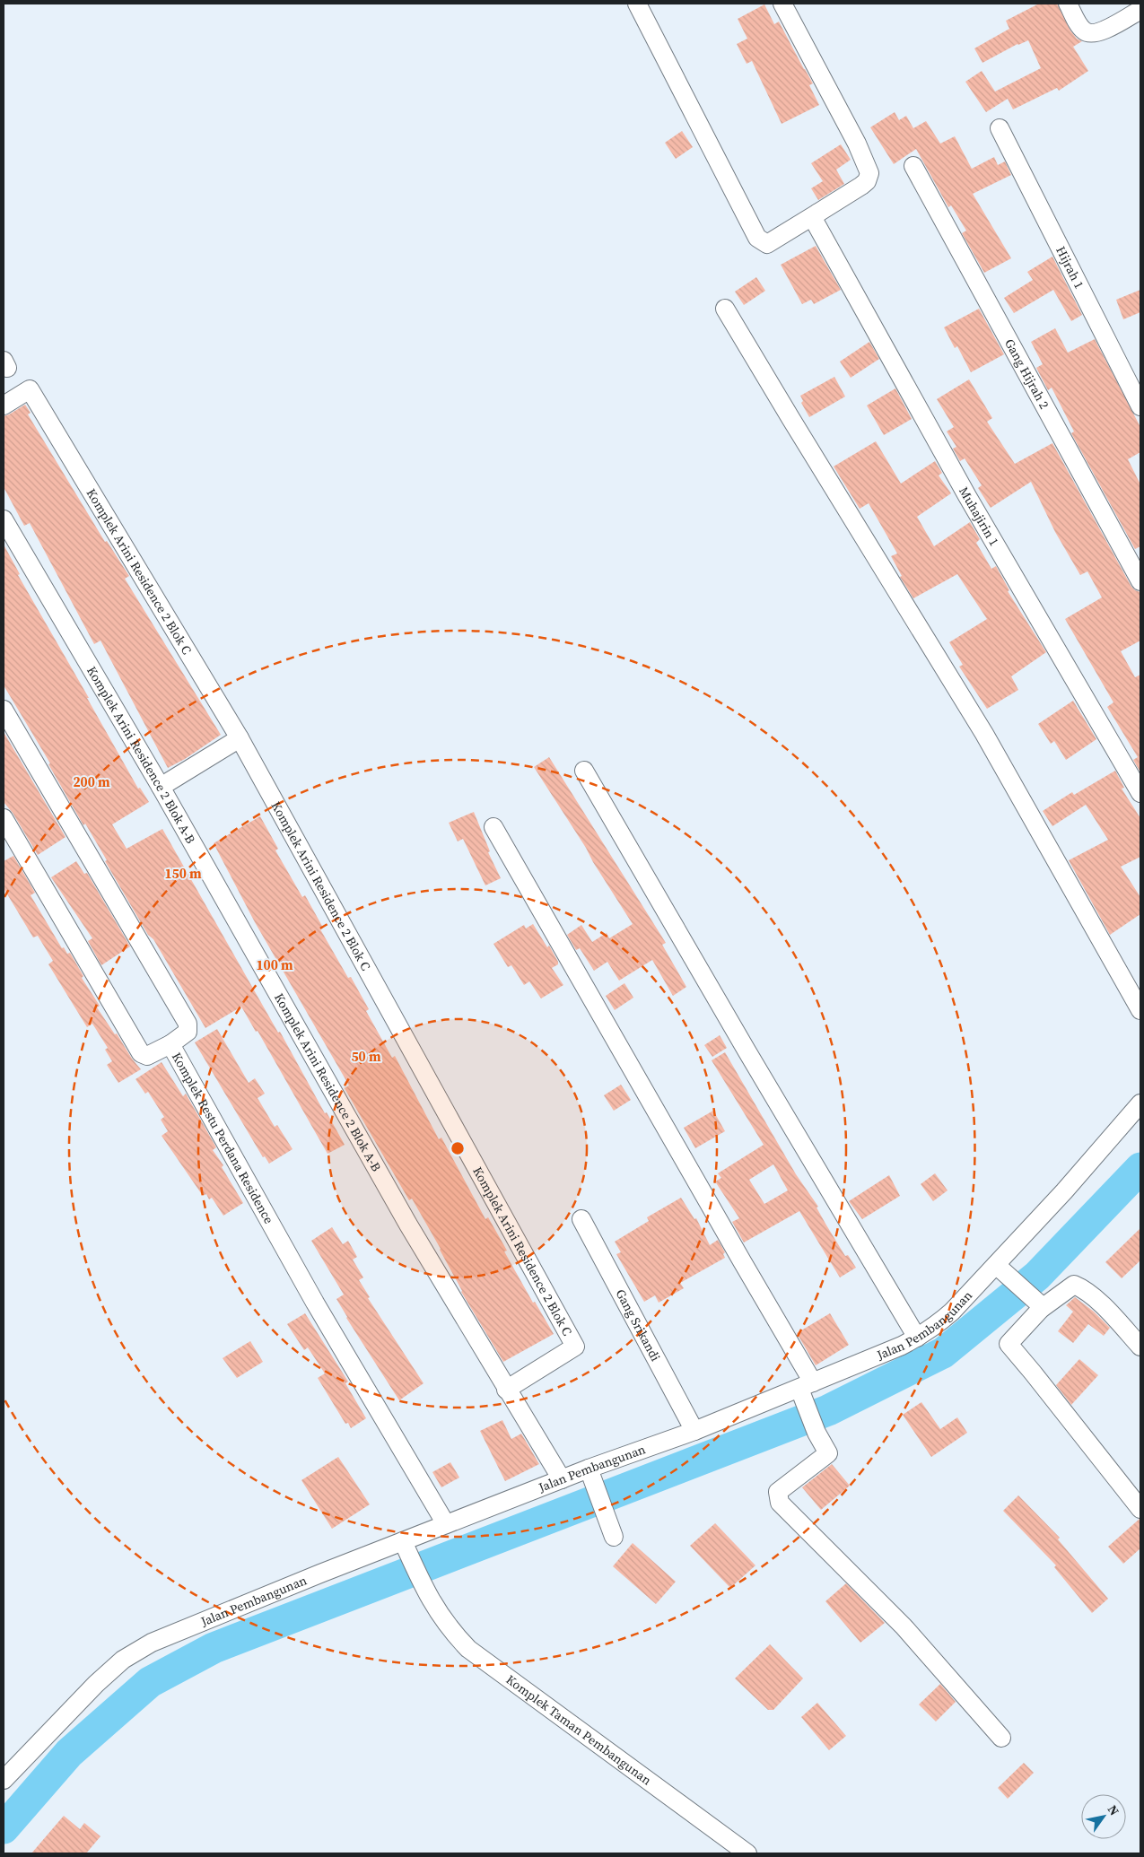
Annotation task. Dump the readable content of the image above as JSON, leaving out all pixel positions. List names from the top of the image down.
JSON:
{
  "streets": {
    "street": [
      "Hijrah 1",
      "Gang Hijrah 2",
      "Muhajirin 1",
      "Komplek Arini Residence 2 Blok C",
      "Komplek Arini Residence 2 Blok A-B",
      "Komplek Restu Perdana Residence",
      "Jalan Pembangunan",
      "Gang Srikandi",
      "Komplek Taman Pembangunan"
    ]
  },
  "crossings": [
    ["Komplek Arini Residence 2 Blok C", "Komplek Arini Residence 2 Blok A-B"],
    ["Komplek Arini Residence 2 Blok A-B", "Jalan Pembangunan"],
    ["Komplek Restu Perdana Residence", "Jalan Pembangunan"],
    ["Jalan Pembangunan", "Gang Srikandi"],
    ["Jalan Pembangunan", "Komplek Taman Pembangunan"]
  ],
  "north": "top right",
  "rings": [
    "200 m",
    "150 m",
    "100 m",
    "50 m"
  ]
}
